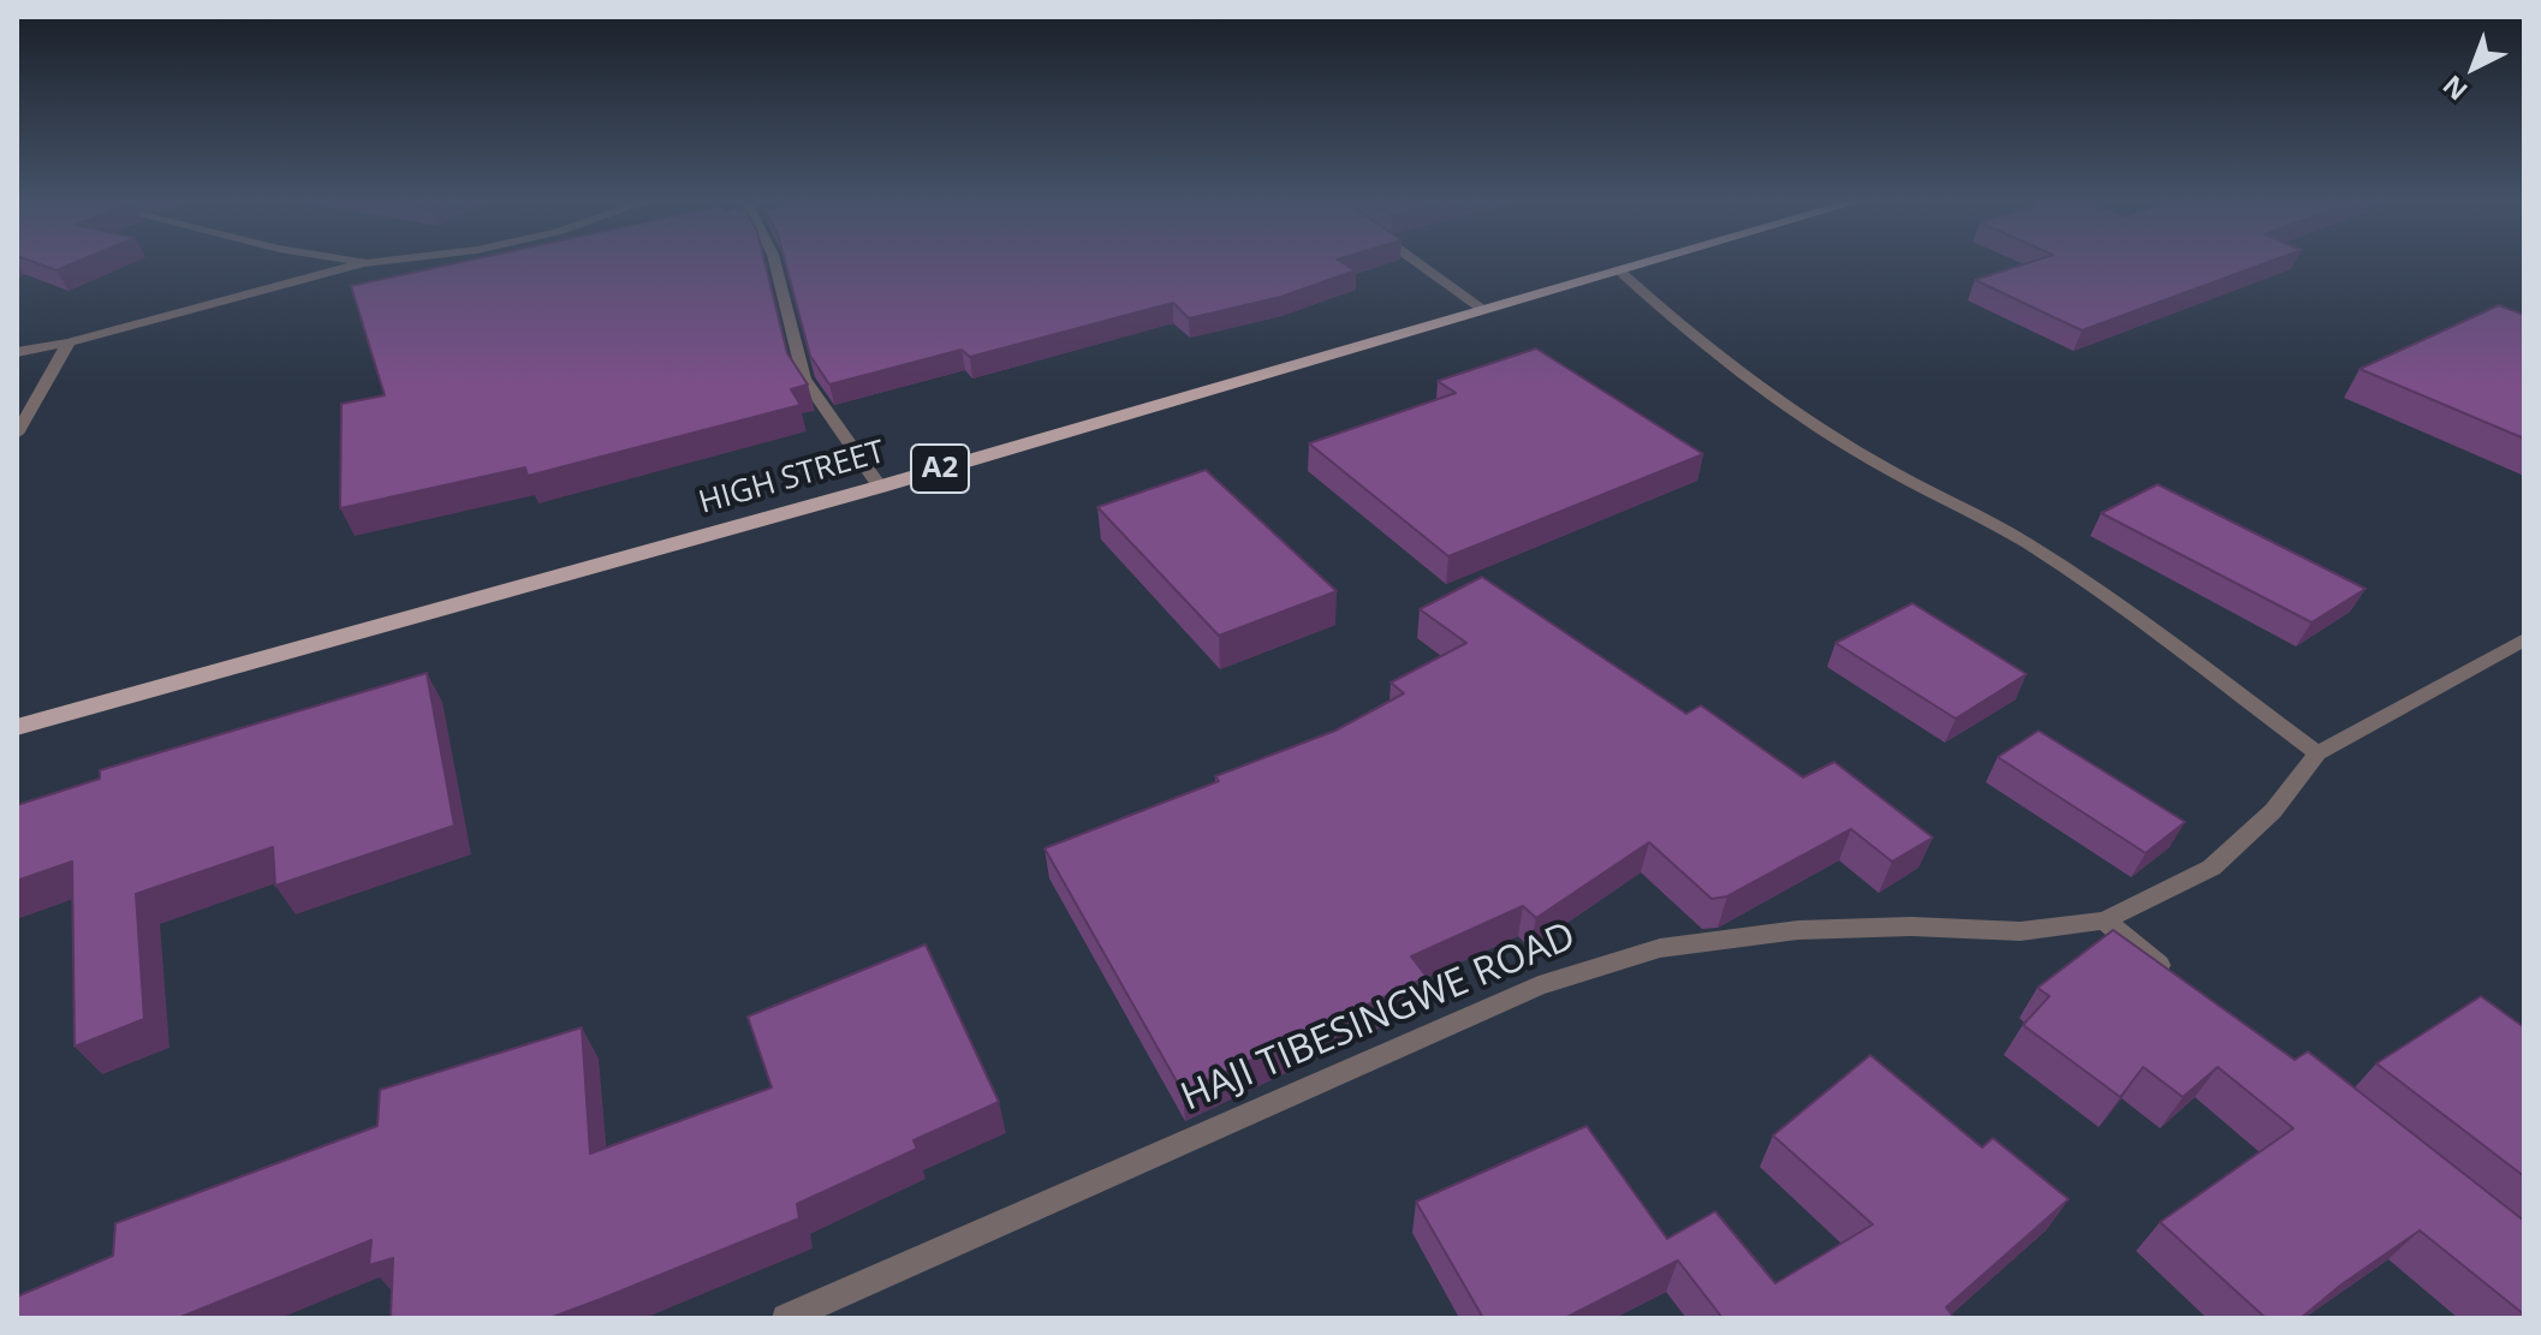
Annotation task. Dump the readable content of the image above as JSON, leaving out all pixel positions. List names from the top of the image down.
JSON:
{
  "streets": {
    "main road": ["A2", "HIGH STREET"],
    "street": ["HAJI TIBESINGWE ROAD"]
  },
  "north": "bottom left"
}
